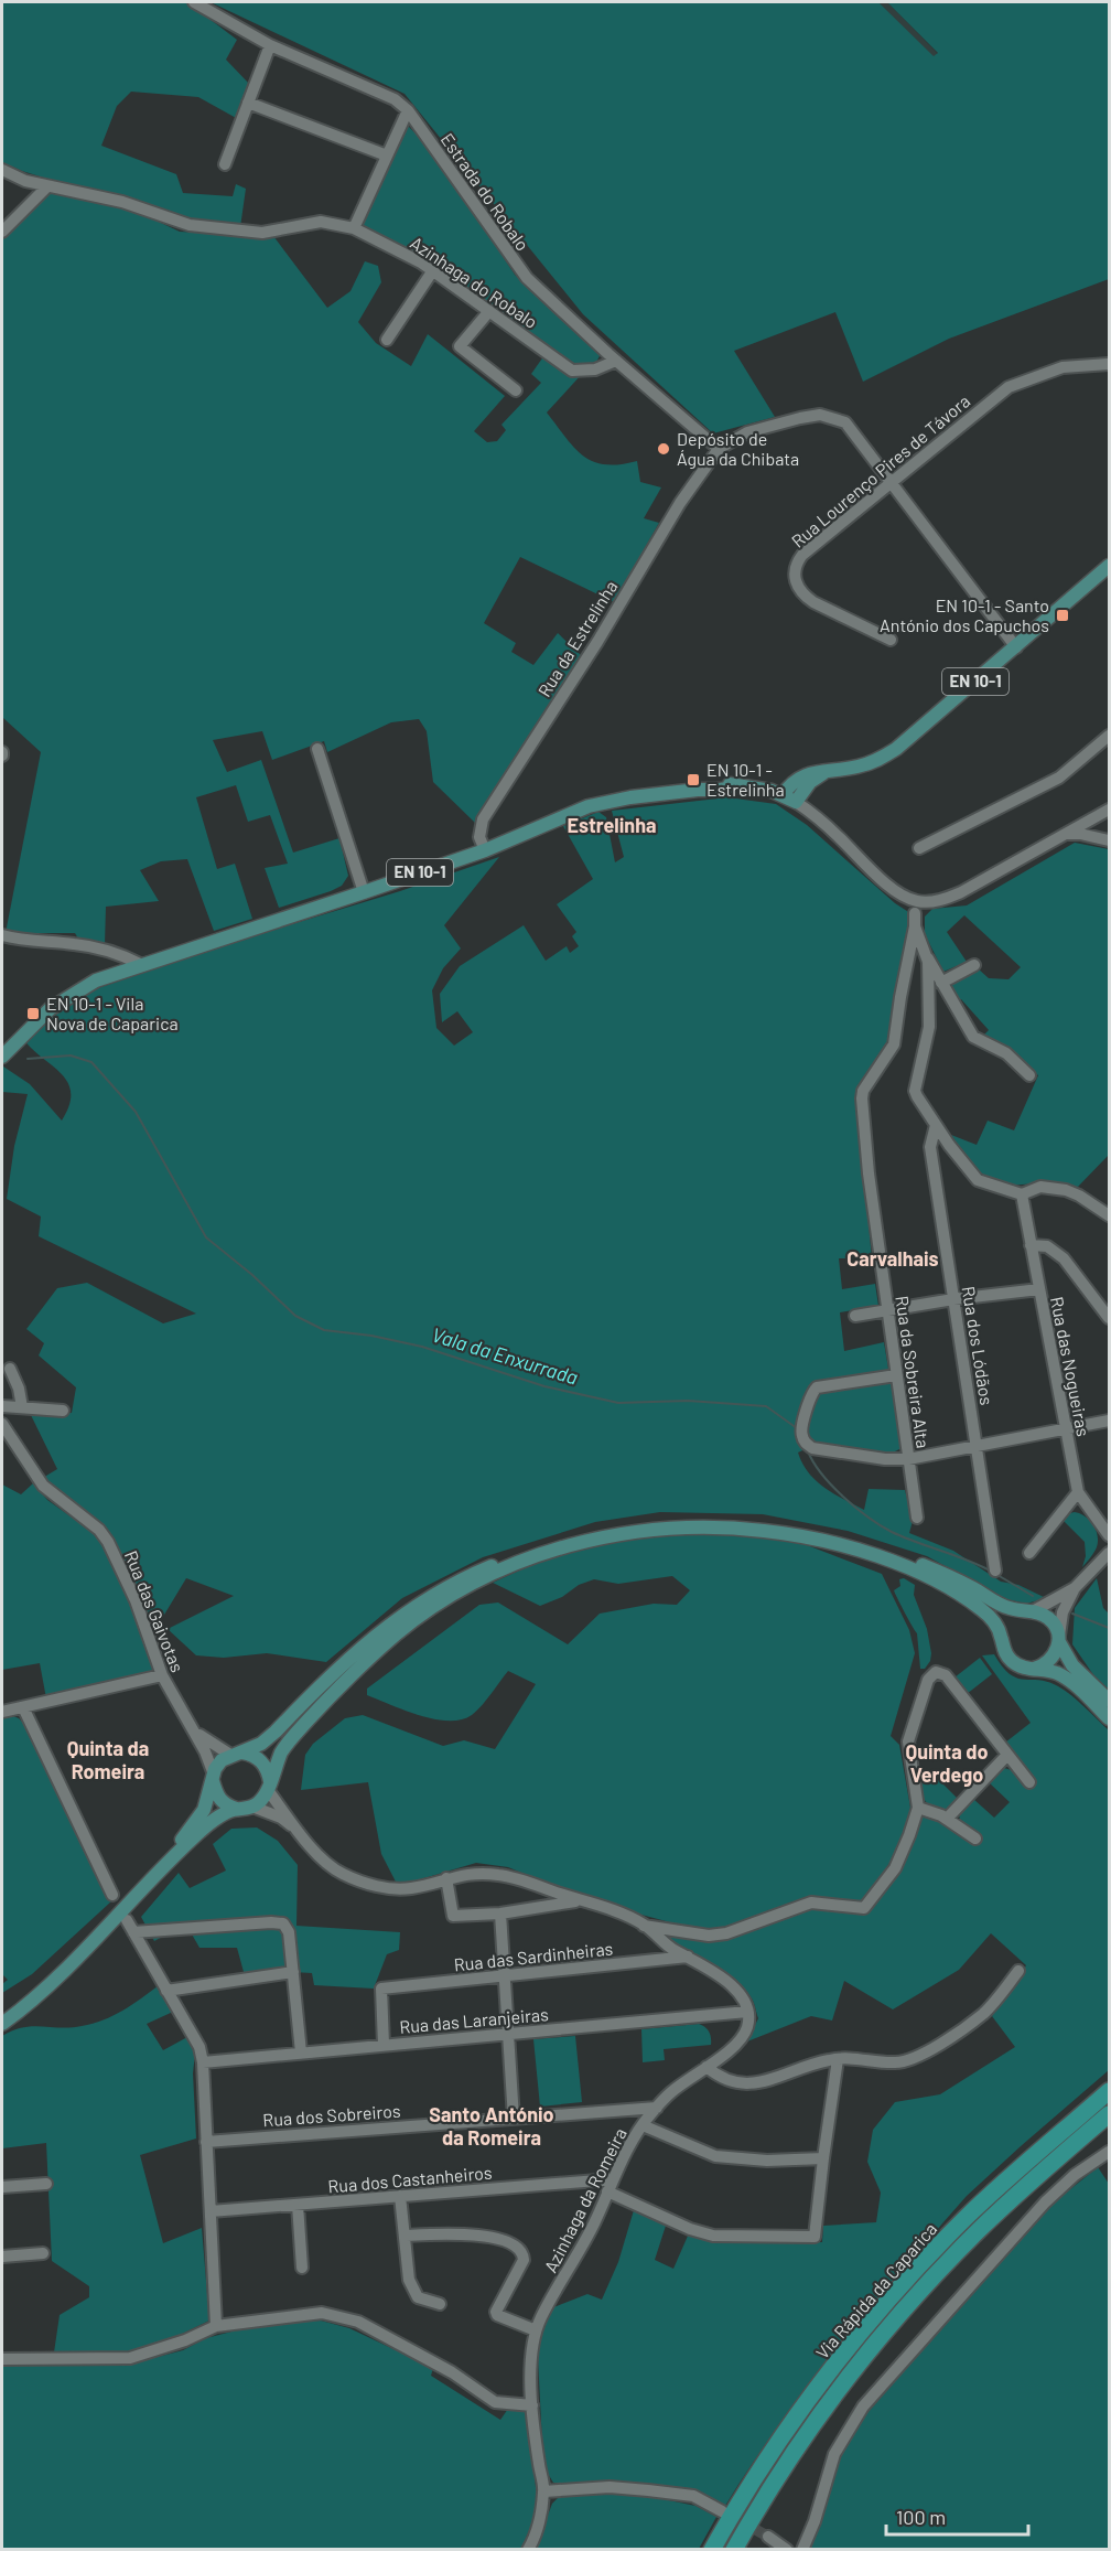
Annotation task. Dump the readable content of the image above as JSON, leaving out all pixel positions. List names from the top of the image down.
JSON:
{
  "streets": {
    "highway": ["Via Rápida da Caparica"],
    "main road": ["EN 10-1"],
    "street": [
      "Estrada do Robalo",
      "Azinhaga do Robalo",
      "Rua Lourenço Pires de Távora",
      "Rua da Estrelinha",
      "Rua dos Lódãos",
      "Rua das Nogueiras",
      "Rua da Sobreira Alta",
      "Rua das Gaivotas",
      "Rua das Sardinheiras",
      "Rua das Laranjeiras",
      "Rua dos Sobreiros",
      "Rua dos Castanheiros",
      "Azinhaga da Romeira"
    ]
  },
  "crossings": [
    ["Estrada do Robalo", "Azinhaga do Robalo"],
    ["Estrada do Robalo", "Rua da Estrelinha"],
    ["Rua da Estrelinha", "EN 10-1"],
    ["Rua das Sardinheiras", "Rua das Laranjeiras"],
    ["Rua das Laranjeiras", "Azinhaga da Romeira"],
    ["Rua dos Sobreiros", "Azinhaga da Romeira"],
    ["Rua dos Castanheiros", "Azinhaga da Romeira"]
  ],
  "districts": [
    "Estrelinha",
    "Carvalhais",
    "Quinta da Romeira",
    "Quinta do Verdego",
    "Santo António da Romeira"
  ],
  "water": ["Vala da Enxurrada"],
  "places": {
    "other": ["Depósito de Água da Chibata"],
    "transit": ["EN 10-1 - Santo António dos Capuchos", "EN 10-1 - Estrelinha", "EN 10-1 - Vila Nova de Caparica"]
  },
  "scale_bar": "100 m"
}
